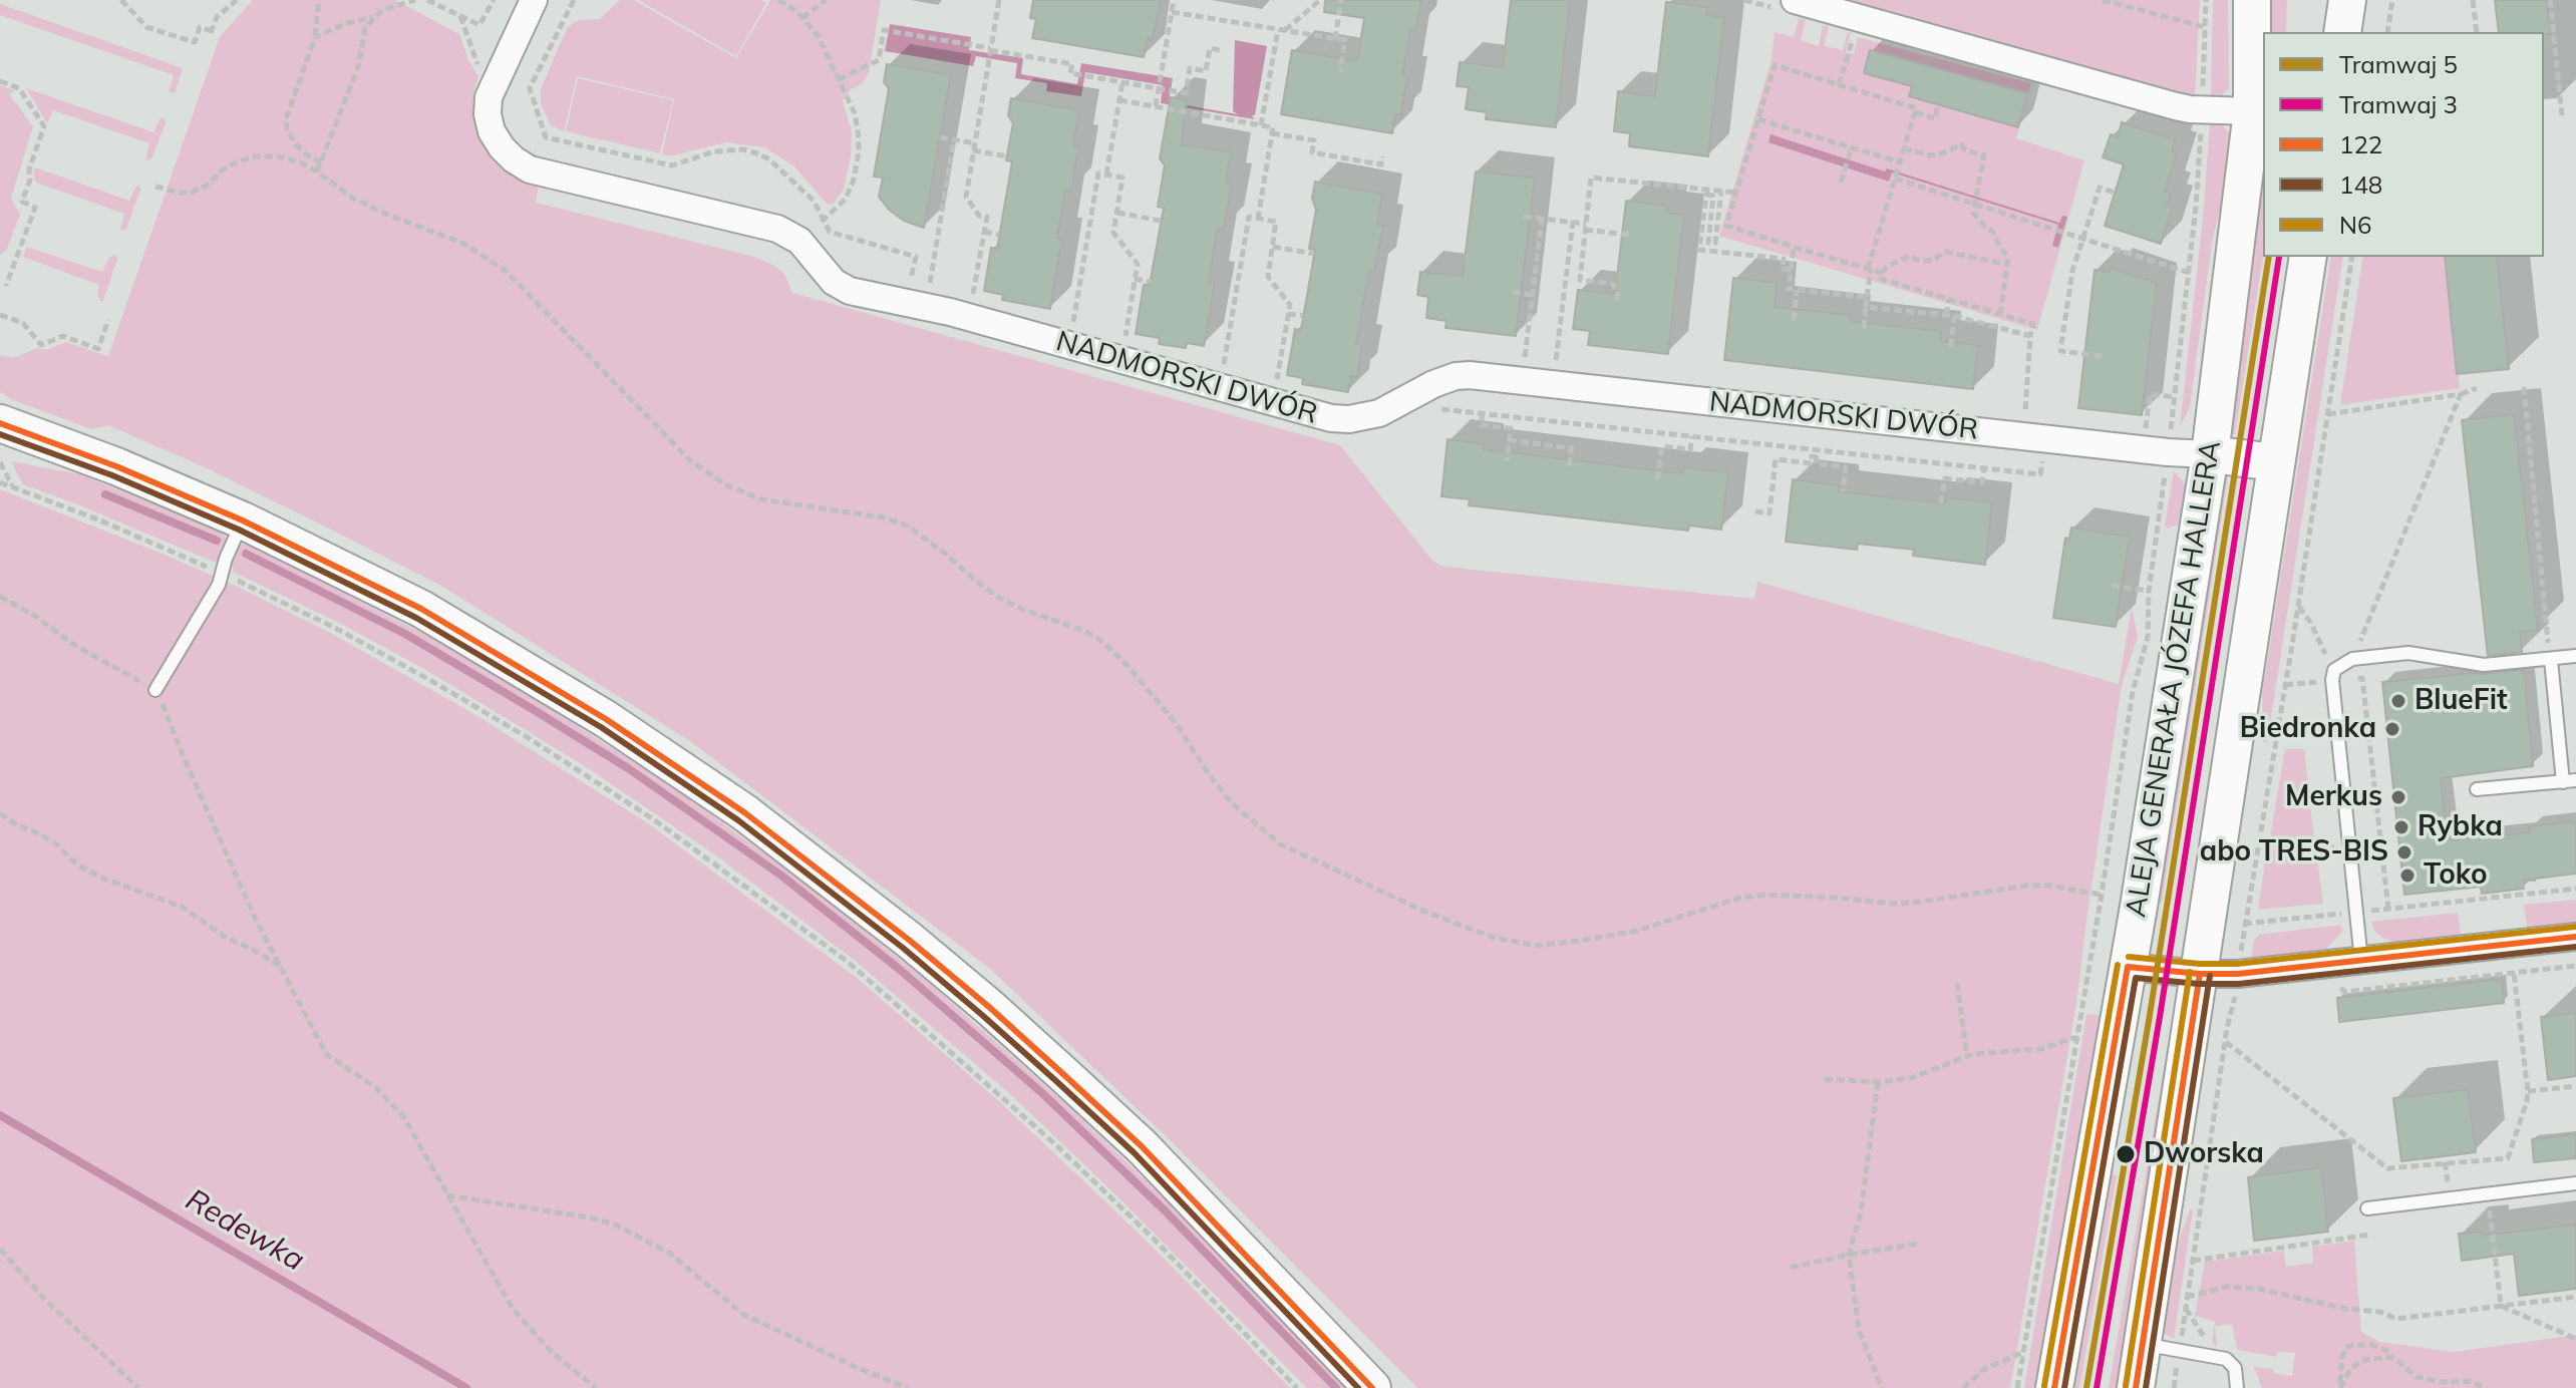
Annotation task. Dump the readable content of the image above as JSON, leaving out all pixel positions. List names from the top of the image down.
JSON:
{
  "streets": {
    "street": ["NADMORSKI DWÓR", "ALEJA GENERAŁA JÓZEFA HALLERA"]
  },
  "crossings": [
    ["NADMORSKI DWÓR", "ALEJA GENERAŁA JÓZEFA HALLERA"]
  ],
  "water": ["Redewka"],
  "places": [
    "BlueFit",
    "Biedronka",
    "Merkus",
    "Rybka",
    "abo TRES-BIS",
    "Toko",
    "Dworska"
  ],
  "lines": [
    "tram line 5",
    "tram line 3",
    "transit line 122",
    "transit line 148",
    "transit line N6"
  ],
  "legend": [
    "Tramwaj 5",
    "Tramwaj 3",
    "122",
    "148",
    "N6"
  ]
}
